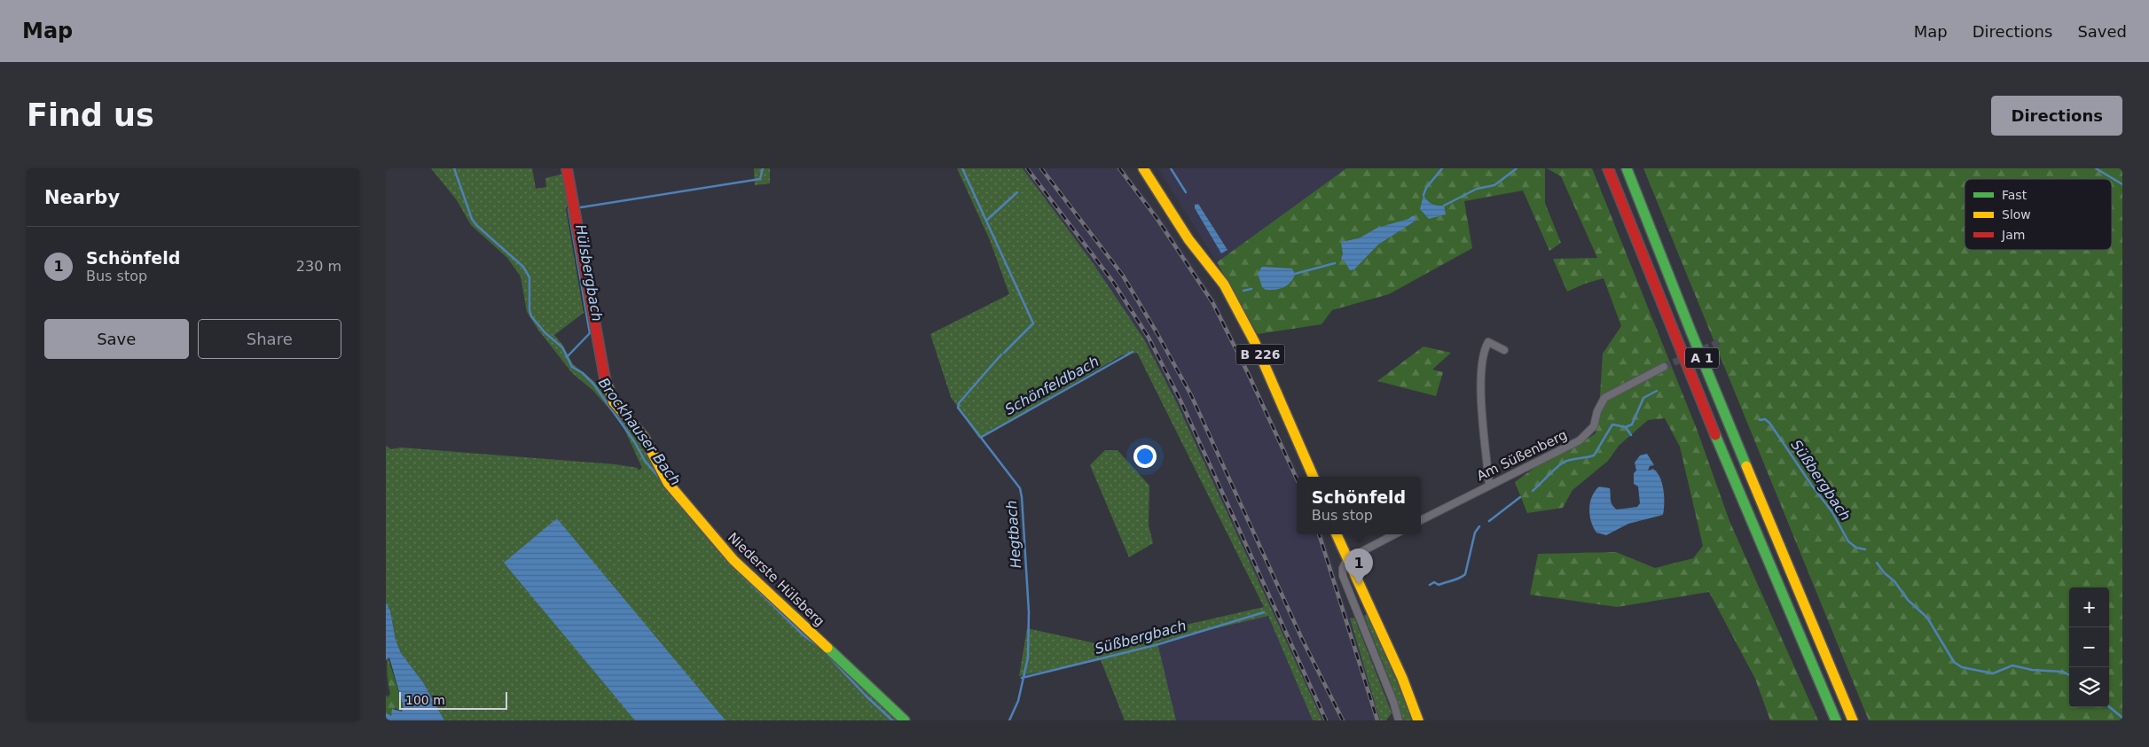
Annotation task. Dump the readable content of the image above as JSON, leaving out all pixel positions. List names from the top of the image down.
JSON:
{
  "streets": {
    "main road": ["B 226", "A 1", "Niederste Hülsberg"],
    "street": ["Am Süßenberg"]
  },
  "water": [
    "Hülsbergbach",
    "Schönfeldbach",
    "Brockhauser Bach",
    "Süßbergbach",
    "Hegtbach"
  ],
  "legend": ["Fast", "Slow", "Jam"],
  "scale_bar": "100 m",
  "page": {
    "header": "Map",
    "nav": ["Map", "Directions", "Saved"],
    "buttons": [
      "Directions",
      ["Save", "Share"]
    ],
    "title": "Find us",
    "heading": "Nearby",
    "list": [
      {
        "mark": "1",
        "name": "Schönfeld",
        "note": "Bus stop",
        "value": "230 m"
      }
    ],
    "popup": ["Schönfeld", "Bus stop"],
    "pins": "1",
    "map_buttons": ["+", "−"],
    "scale": "100 m"
  }
}
